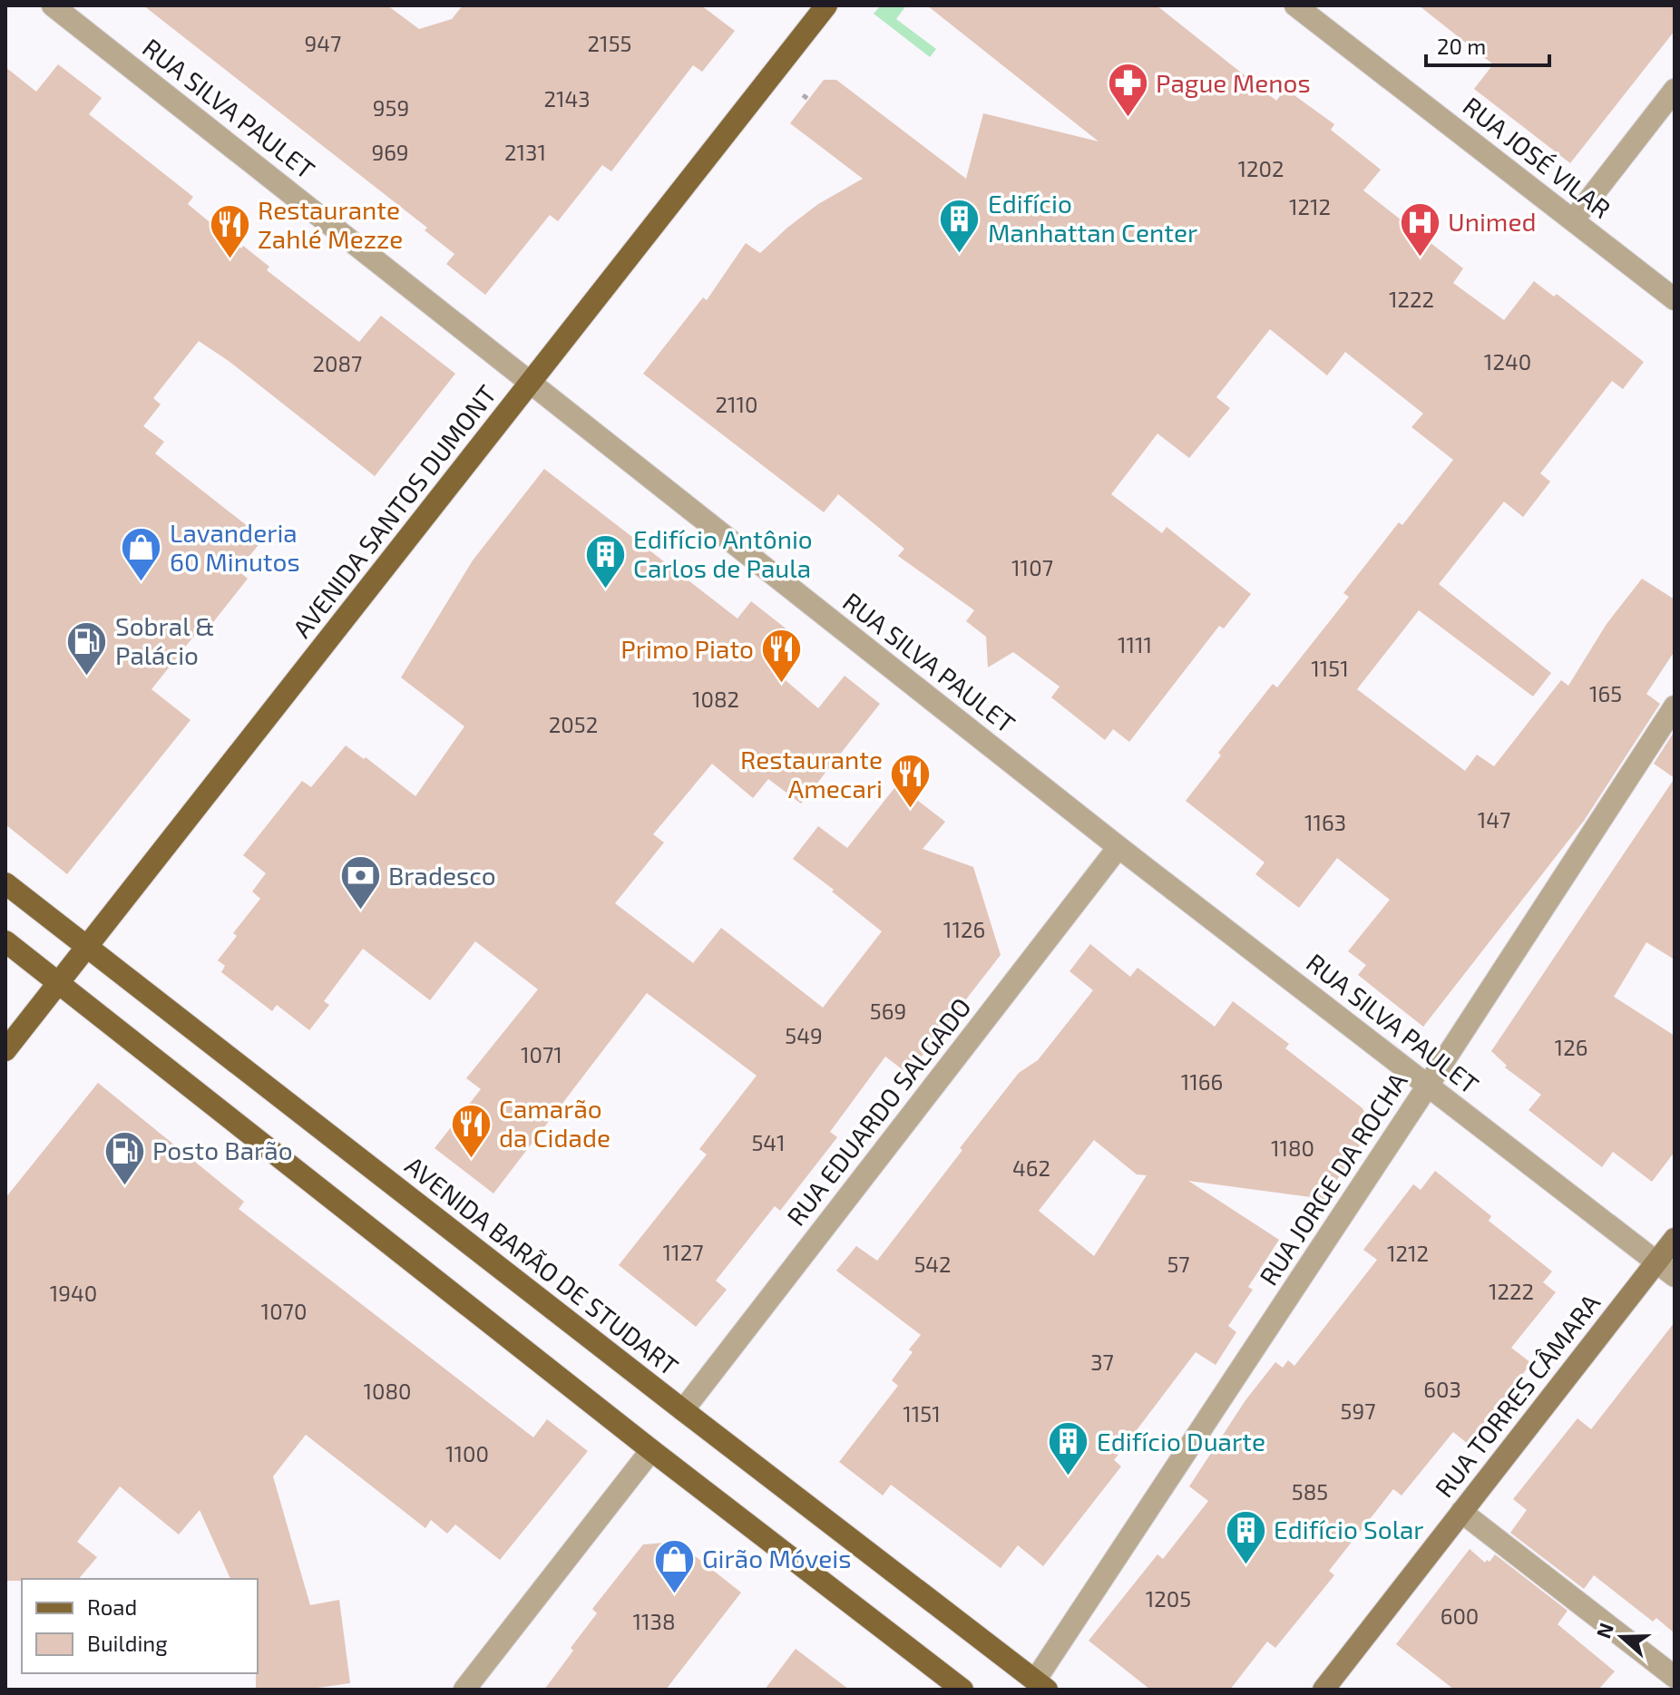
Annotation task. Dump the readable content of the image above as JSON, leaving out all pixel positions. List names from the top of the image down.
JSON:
{
  "streets": {
    "main road": ["AVENIDA SANTOS DUMONT", "AVENIDA BARÃO DE STUDART", "RUA TORRES CÂMARA"],
    "street": [
      "RUA SILVA PAULET",
      "RUA JOSÉ VILAR",
      "RUA EDUARDO SALGADO",
      "RUA JORGE DA ROCHA"
    ]
  },
  "crossings": [
    ["RUA SILVA PAULET", "AVENIDA SANTOS DUMONT"],
    ["RUA SILVA PAULET", "RUA EDUARDO SALGADO"],
    ["RUA SILVA PAULET", "RUA JORGE DA ROCHA"],
    ["RUA SILVA PAULET", "RUA TORRES CÂMARA"],
    ["AVENIDA SANTOS DUMONT", "AVENIDA BARÃO DE STUDART"],
    ["RUA EDUARDO SALGADO", "AVENIDA BARÃO DE STUDART"],
    ["RUA JORGE DA ROCHA", "AVENIDA BARÃO DE STUDART"]
  ],
  "places": {
    "pharmacy": ["Pague Menos"],
    "building": [
      "Edifício Manhattan Center",
      "Edifício Antônio Carlos de Paula",
      "Edifício Duarte",
      "Edifício Solar"
    ],
    "hospital": ["Unimed"],
    "restaurant": [
      "Restaurante Zahlé Mezze",
      "Primo Piato",
      "Restaurante Amecari",
      "Camarão da Cidade"
    ],
    "shop": ["Lavanderia 60 Minutos", "Girão Móveis"],
    "fuel station": ["Sobral & Palácio", "Posto Barão"],
    "bank": ["Bradesco"]
  },
  "house_numbers": [
    "947",
    "2155",
    "2143",
    "959",
    "969",
    "2131",
    "1202",
    "1212",
    "1222",
    "1240",
    "2087",
    "2110",
    "1107",
    "1111",
    "1151",
    "165",
    "1082",
    "2052",
    "147",
    "1163",
    "1126",
    "569",
    "549",
    "126",
    "1071",
    "1166",
    "541",
    "1180",
    "462",
    "1127",
    "1212",
    "542",
    "57",
    "1222",
    "1940",
    "1070",
    "37",
    "603",
    "1080",
    "597",
    "1151",
    "1100",
    "585",
    "1205",
    "600",
    "1138"
  ],
  "legend": ["Road", "Building"],
  "scale_bar": "20 m",
  "north": "left"
}
